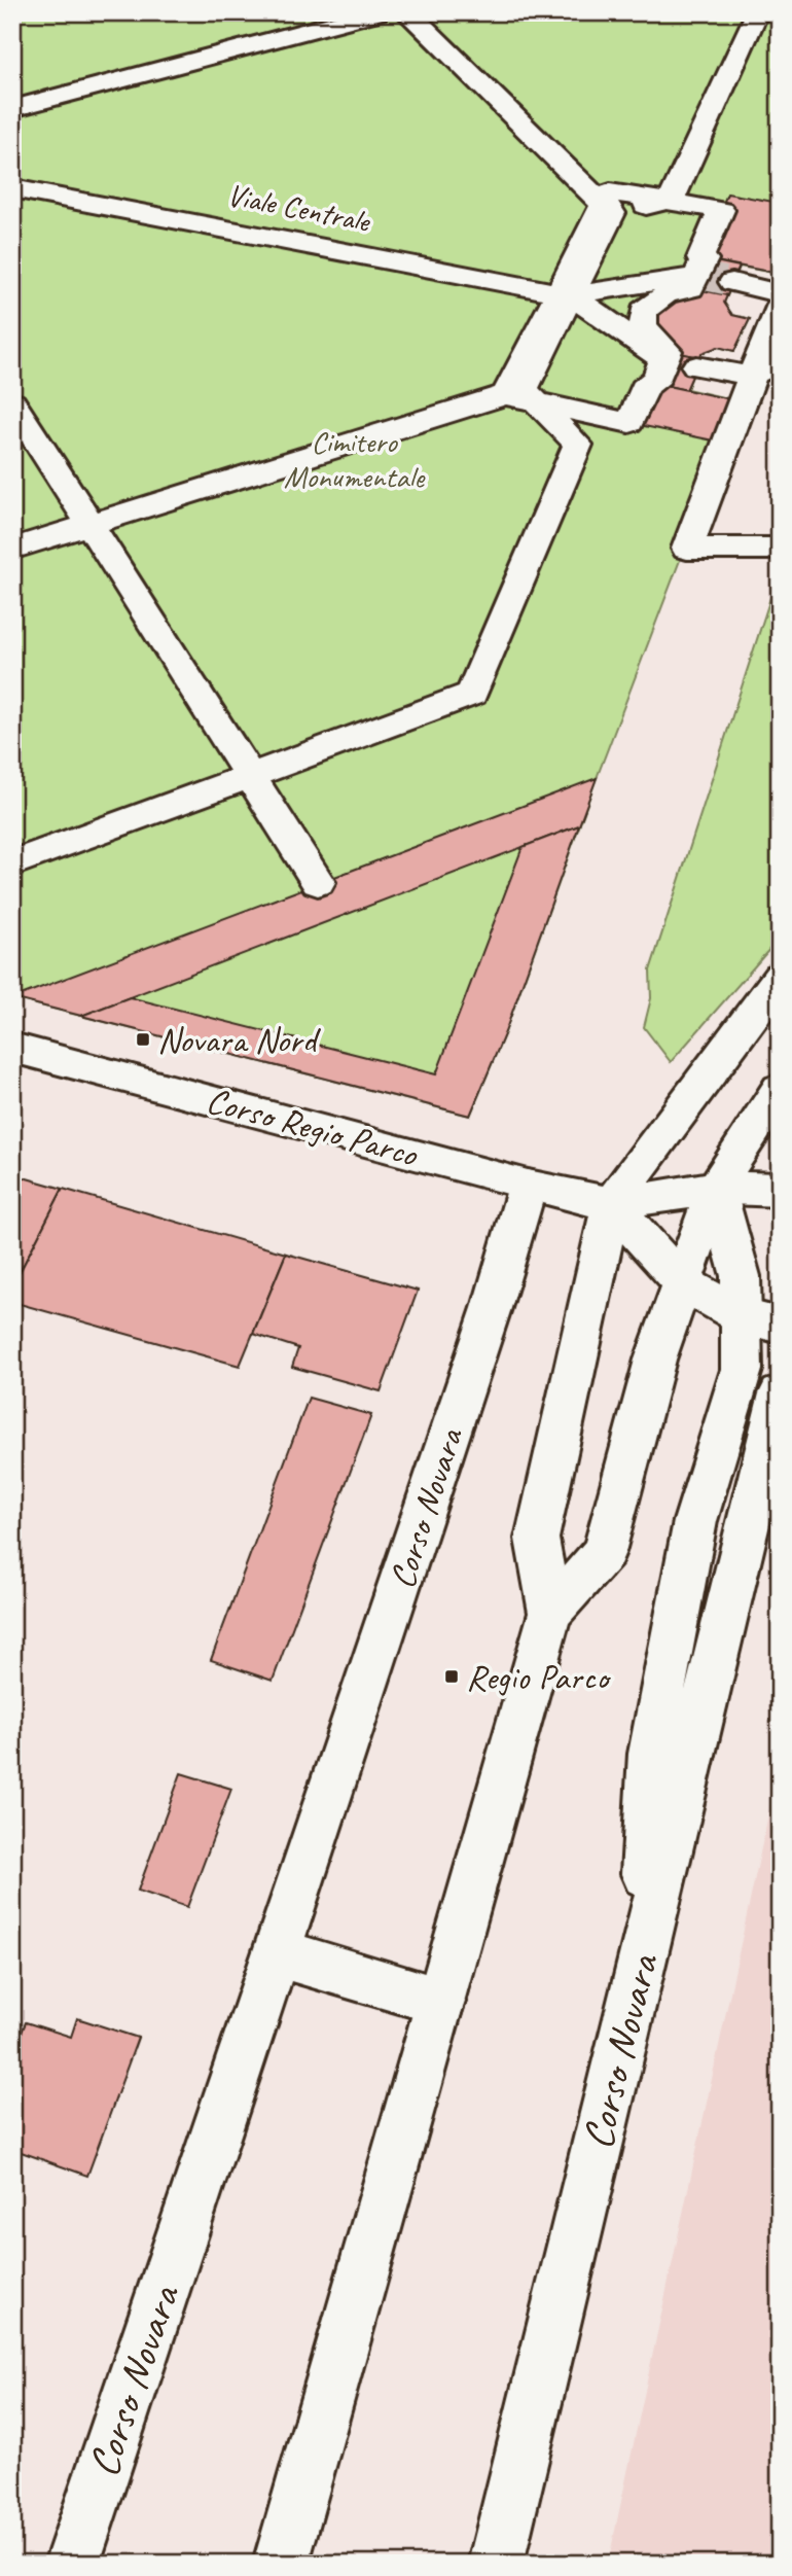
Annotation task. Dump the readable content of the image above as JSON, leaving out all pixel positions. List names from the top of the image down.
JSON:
{
  "streets": {
    "street": ["Viale Centrale", "Corso Regio Parco", "Corso Novara"]
  },
  "crossings": [
    ["Corso Regio Parco", "Corso Novara"]
  ],
  "parks": ["Cimitero Monumentale"],
  "places": {
    "transit": ["Novara Nord", "Regio Parco"]
  }
}
